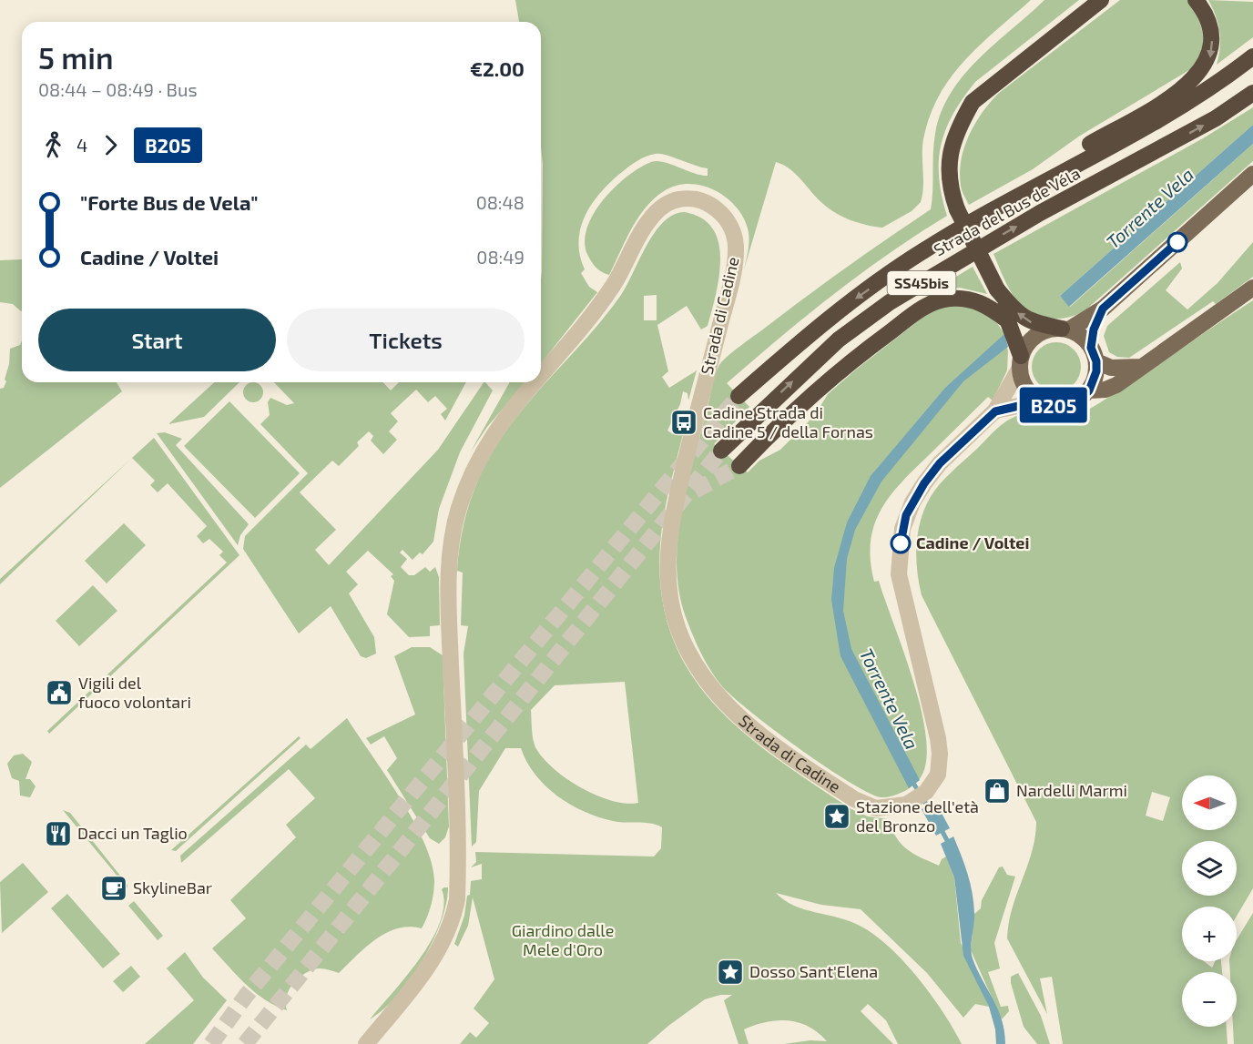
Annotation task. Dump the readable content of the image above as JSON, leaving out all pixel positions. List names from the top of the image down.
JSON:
{
  "streets": {
    "highway": ["Strada del Bus de Véla", "SS45bis"],
    "street": ["Strada di Cadine"]
  },
  "water": ["Torrente Vela"],
  "parks": ["Giardino dalle Mele d'Oro"],
  "places": {
    "bus stop": ["Cadine Strada di Cadine 5 / della Fornas"],
    "other": ["Cadine / Voltei"],
    "public building": ["Vigili del fuoco volontari"],
    "shop": ["Nardelli Marmi"],
    "place": ["Stazione dell'età del Bronzo", "Dosso Sant'Elena"],
    "restaurant": ["Dacci un Taglio"],
    "cafe": ["SkylineBar"]
  },
  "lines": ["bus line B205"],
  "north": "left",
  "page": {
    "on_map": "B205",
    "heading": ["5 min", "08:44 – 08:49 · Bus", "€2.00"],
    "legs": ["4", "B205"],
    "list": [
      {
        "name": "\"Forte Bus de Vela\"",
        "value": "08:48"
      },
      {
        "name": "Cadine / Voltei",
        "value": "08:49"
      }
    ],
    "buttons": ["Start", "Tickets"],
    "map_buttons": ["+", "−"]
  }
}
